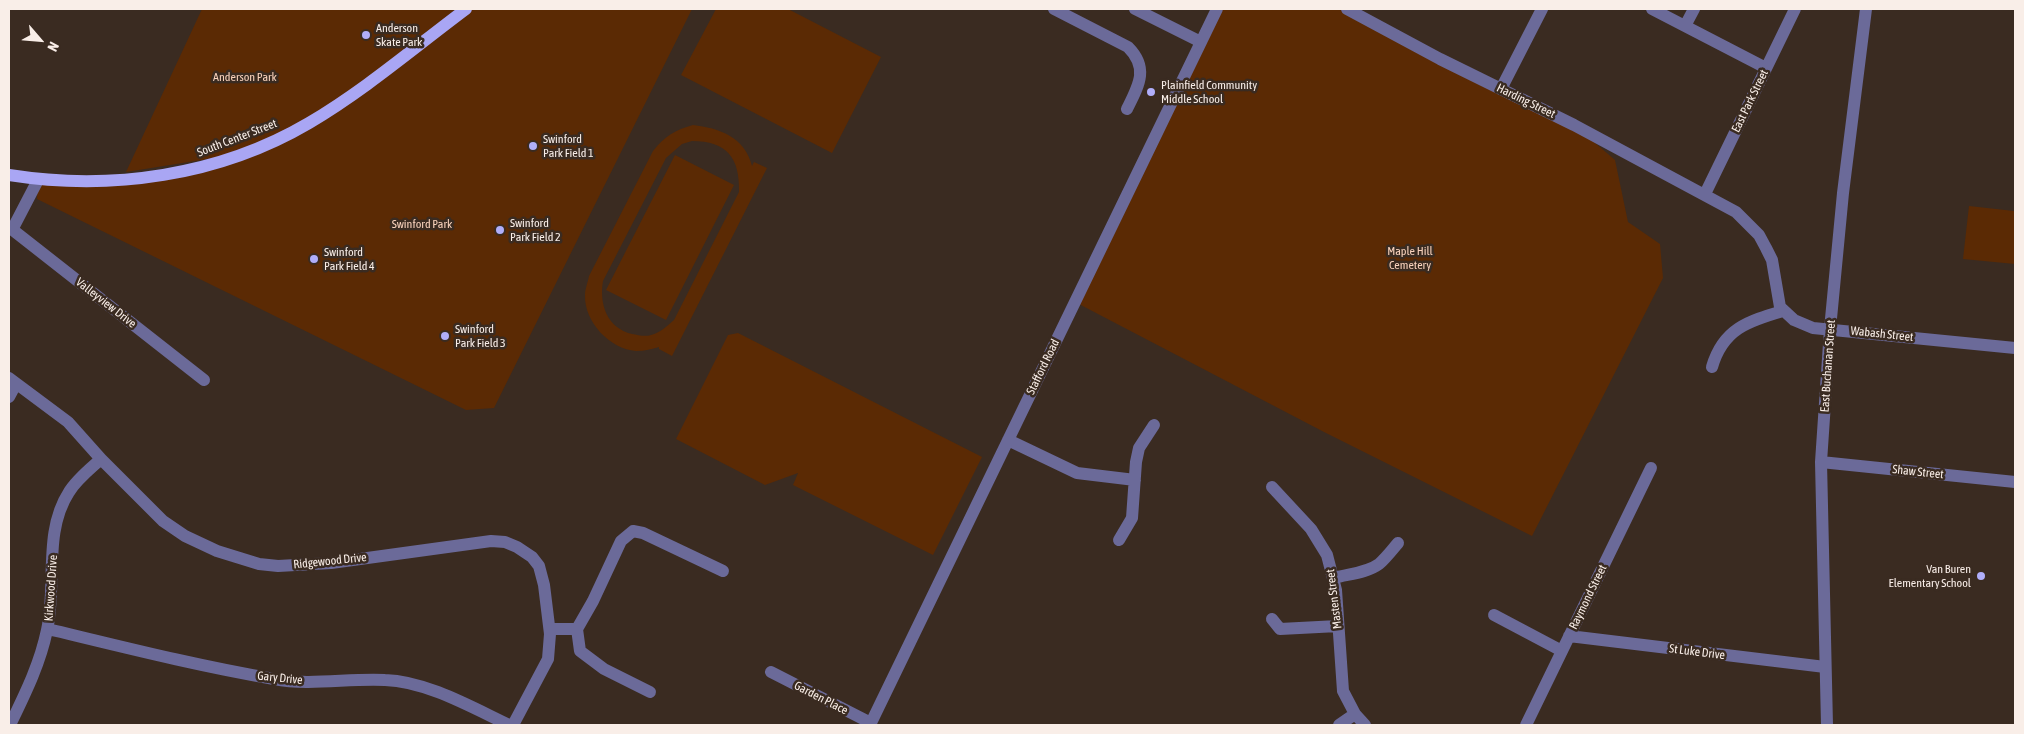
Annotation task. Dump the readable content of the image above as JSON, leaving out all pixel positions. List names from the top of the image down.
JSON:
{
  "streets": {
    "main road": ["South Center Street"],
    "street": [
      "Harding Street",
      "East Park Street",
      "Valleyview Drive",
      "Wabash Street",
      "East Buchanan Street",
      "Stafford Road",
      "Shaw Street",
      "Ridgewood Drive",
      "Kirkwood Drive",
      "Raymond Street",
      "Masten Street",
      "St Luke Drive",
      "Gary Drive",
      "Garden Place"
    ]
  },
  "crossings": [
    ["Harding Street", "East Park Street"],
    ["Wabash Street", "East Buchanan Street"],
    ["East Buchanan Street", "Shaw Street"],
    ["East Buchanan Street", "St Luke Drive"],
    ["Stafford Road", "Garden Place"],
    ["Ridgewood Drive", "Kirkwood Drive"],
    ["Kirkwood Drive", "Gary Drive"],
    ["Raymond Street", "St Luke Drive"]
  ],
  "parks": ["Anderson Park", "Swinford Park", "Maple Hill Cemetery"],
  "places": [
    "Anderson Skate Park",
    "Plainfield Community Middle School",
    "Swinford Park Field 1",
    "Swinford Park Field 2",
    "Swinford Park Field 4",
    "Swinford Park Field 3",
    "Van Buren Elementary School"
  ],
  "north": "bottom right"
}
